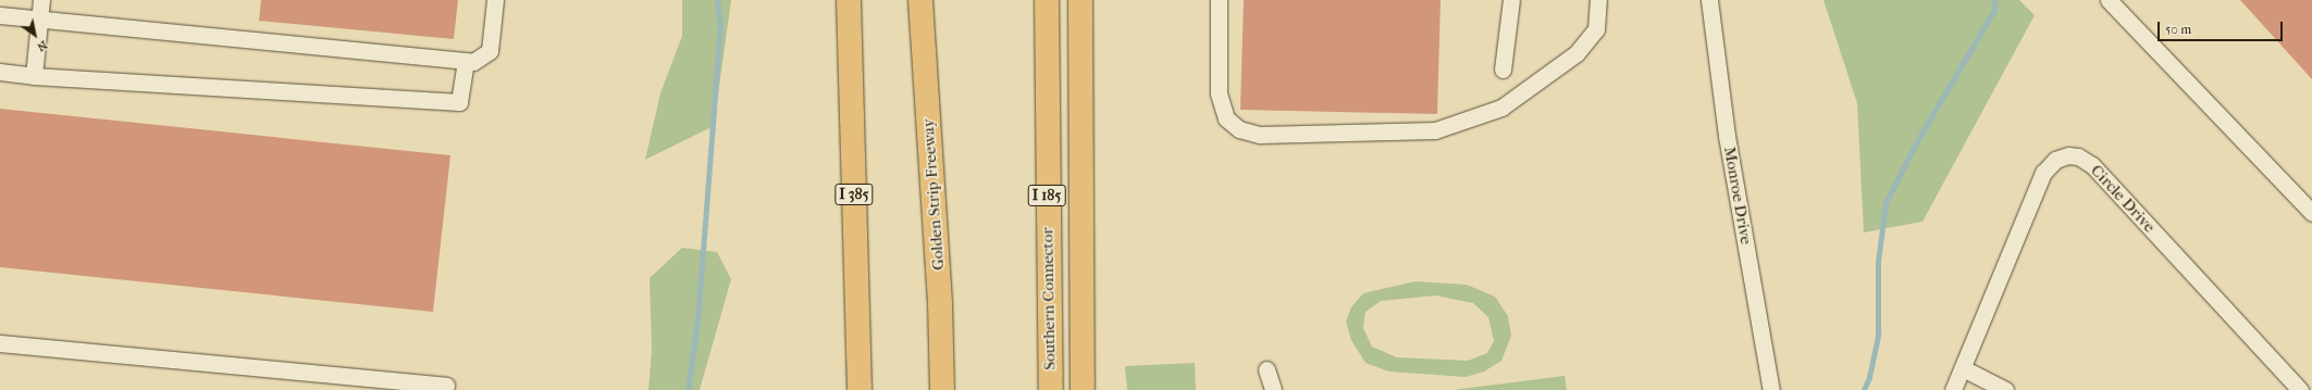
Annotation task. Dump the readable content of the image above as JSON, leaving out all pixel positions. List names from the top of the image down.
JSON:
{
  "streets": {
    "highway": [
      "I 385",
      "Golden Strip Freeway",
      "I 185",
      "Southern Connector"
    ],
    "street": ["Monroe Drive", "Circle Drive"]
  },
  "scale_bar": "50 m",
  "north": "bottom right"
}
